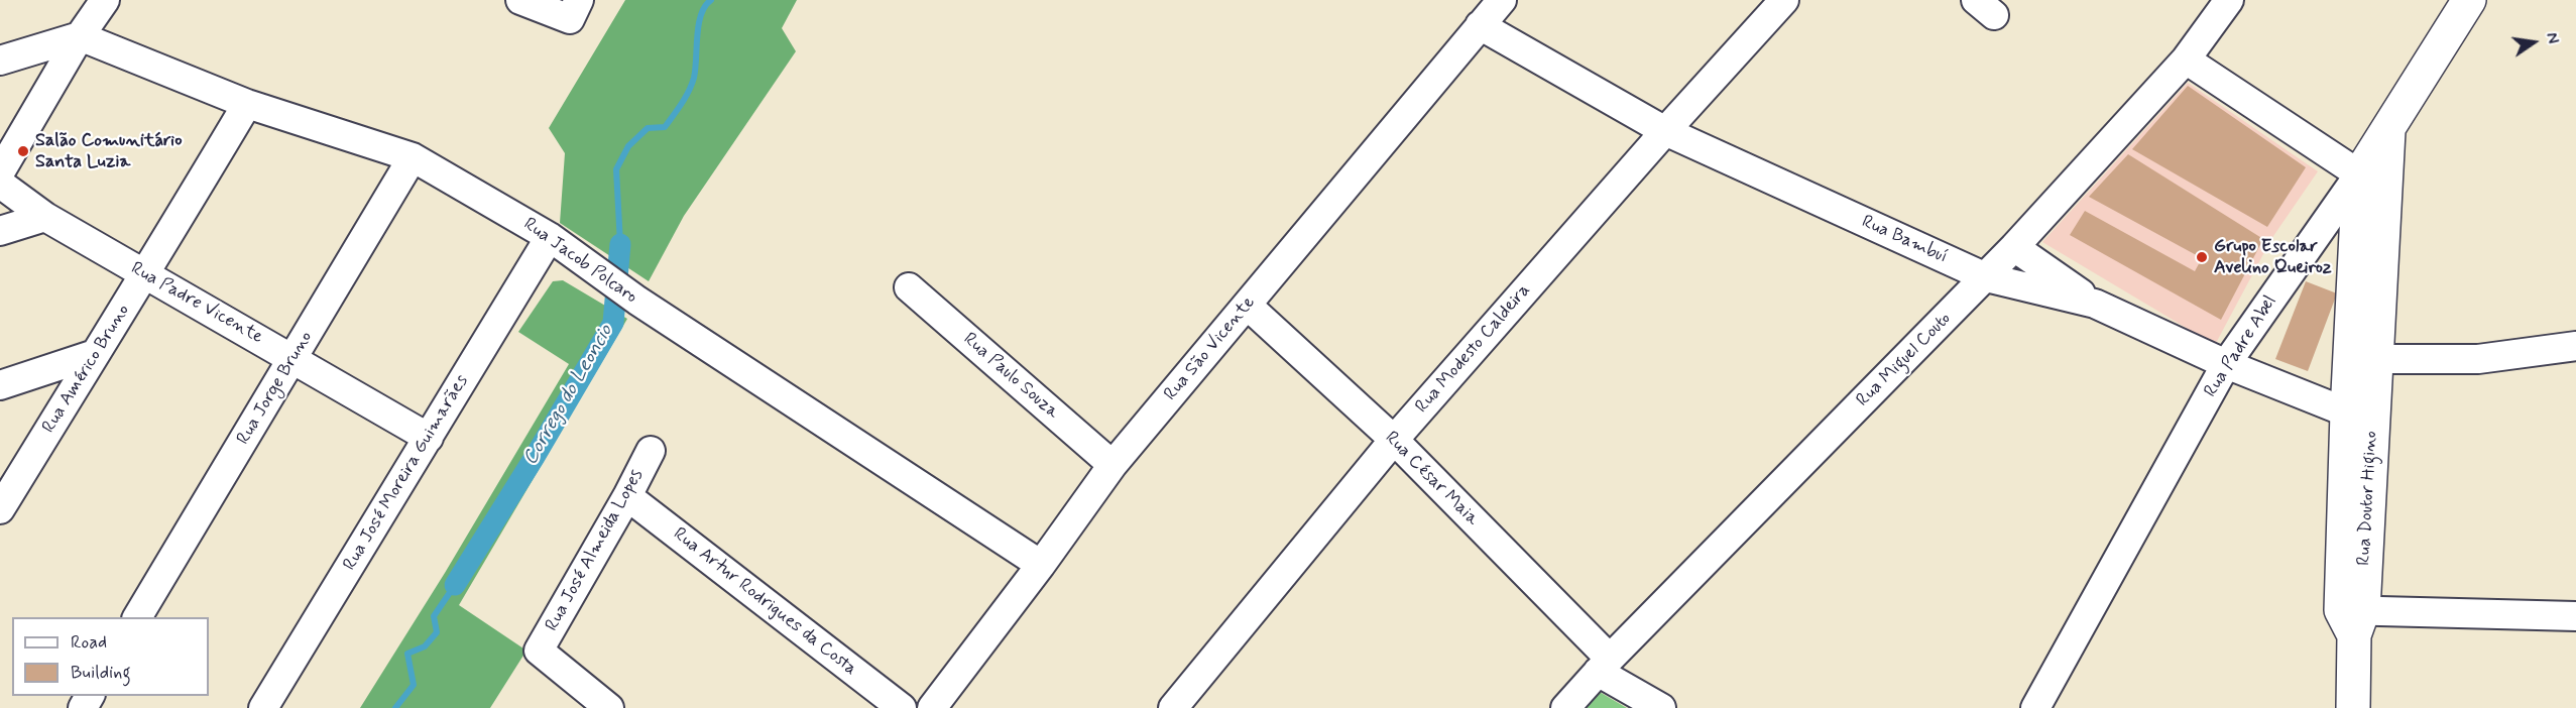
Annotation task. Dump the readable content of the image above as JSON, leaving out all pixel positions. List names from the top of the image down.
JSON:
{
  "streets": {
    "main road": ["Rua Doutor Higino"],
    "street": [
      "Rua Bambuí",
      "Rua Jacob Polcaro",
      "Rua Padre Vicente",
      "Rua Padre Abel",
      "Rua São Vicente",
      "Rua Modesto Caldeira",
      "Rua Miguel Couto",
      "Rua Américo Bruno",
      "Rua Paulo Souza",
      "Rua Jorge Bruno",
      "Rua José Moreira Guimarães",
      "Rua César Maia",
      "Rua José Almeida Lopes",
      "Rua Artur Rodrigues da Costa"
    ]
  },
  "crossings": [
    ["Rua Bambuí", "Rua Padre Abel"],
    ["Rua Bambuí", "Rua São Vicente"],
    ["Rua Bambuí", "Rua Modesto Caldeira"],
    ["Rua Bambuí", "Rua Miguel Couto"],
    ["Rua Bambuí", "Rua Doutor Higino"],
    ["Rua Jacob Polcaro", "Rua São Vicente"],
    ["Rua Jacob Polcaro", "Rua Américo Bruno"],
    ["Rua Jacob Polcaro", "Rua Jorge Bruno"],
    ["Rua Jacob Polcaro", "Rua José Moreira Guimarães"],
    ["Rua Padre Vicente", "Rua Américo Bruno"],
    ["Rua Padre Vicente", "Rua Jorge Bruno"],
    ["Rua Padre Vicente", "Rua José Moreira Guimarães"],
    ["Rua Padre Abel", "Rua Doutor Higino"],
    ["Rua São Vicente", "Rua Paulo Souza"],
    ["Rua São Vicente", "Rua César Maia"],
    ["Rua Modesto Caldeira", "Rua César Maia"],
    ["Rua Miguel Couto", "Rua César Maia"],
    ["Rua José Almeida Lopes", "Rua Artur Rodrigues da Costa"]
  ],
  "water": ["Corrego do Leoncio"],
  "places": ["Salão Comunitário Santa Luzia", "Grupo Escolar Avelino Queiroz"],
  "legend": ["Road", "Building"],
  "north": "right"
}
